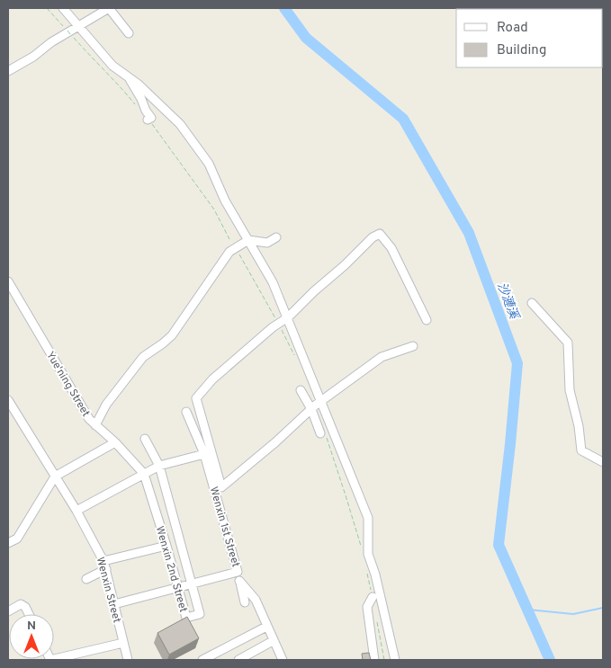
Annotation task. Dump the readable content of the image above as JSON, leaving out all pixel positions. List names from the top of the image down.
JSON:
{
  "streets": {
    "street": [
      "Yue'ning Street",
      "Wenxin 1st Street",
      "Wenxin 2nd Street",
      "Wenxin Street"
    ]
  },
  "crossings": [
    ["Yue'ning Street", "Wenxin 2nd Street"],
    ["Wenxin 1st Street", "Wenxin 2nd Street"],
    ["Wenxin 1st Street", "Wenxin Street"]
  ],
  "water": ["沙漣溪"],
  "legend": ["Road", "Building"],
  "north": "top"
}
